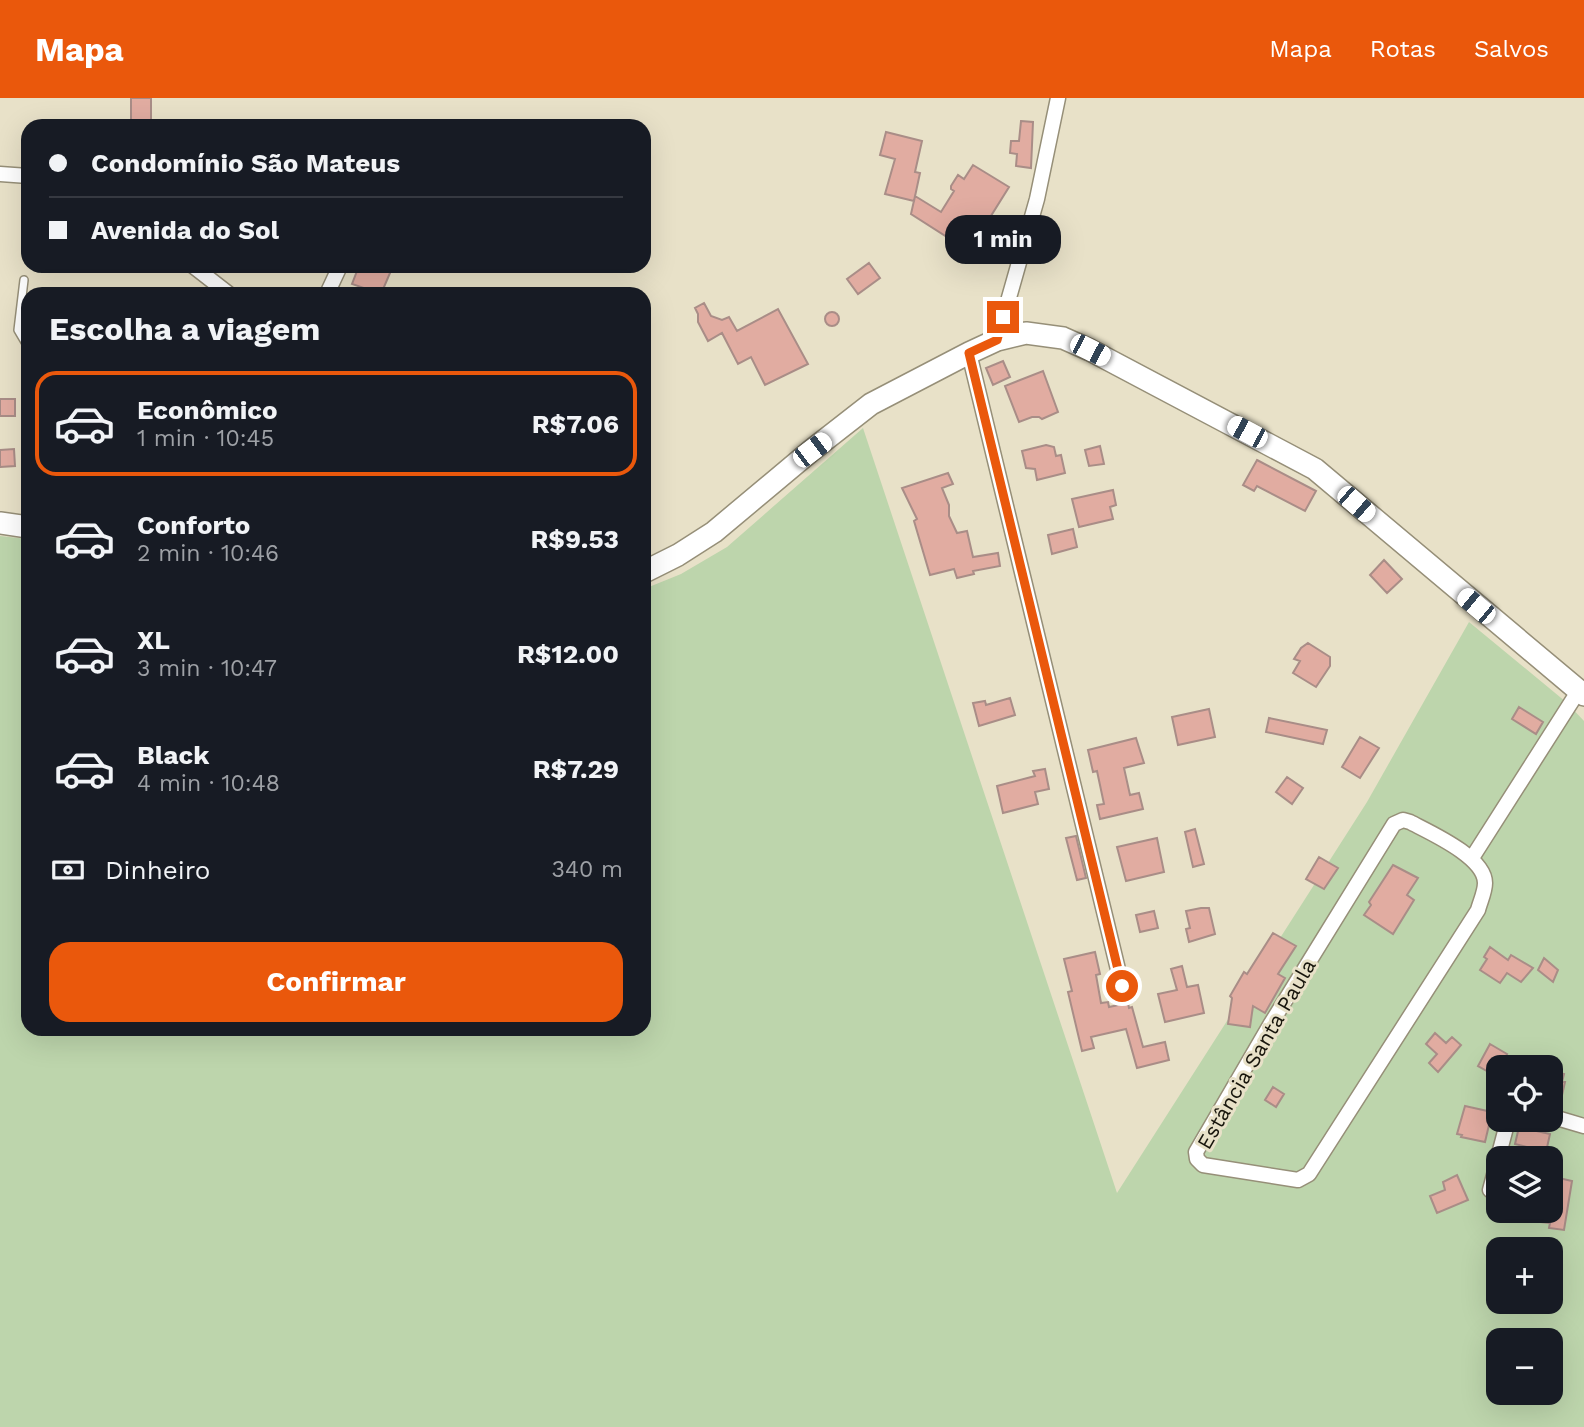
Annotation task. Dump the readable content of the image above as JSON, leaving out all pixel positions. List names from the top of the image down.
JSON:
{
  "streets": {
    "street": ["Estância Santa Paula"]
  },
  "page": {
    "header": "Mapa",
    "nav": ["Mapa", "Rotas", "Salvos"],
    "banner": ["Condomínio São Mateus", "Avenida do Sol"],
    "bubble": "1 min",
    "heading": "Escolha a viagem",
    "list": [
      {
        "name": "Econômico",
        "note": "1 min · 10:45",
        "value": "R$7.06"
      },
      {
        "name": "Conforto",
        "note": "2 min · 10:46",
        "value": "R$9.53"
      },
      {
        "name": "XL",
        "note": "3 min · 10:47",
        "value": "R$12.00"
      },
      {
        "name": "Black",
        "note": "4 min · 10:48",
        "value": "R$7.29"
      }
    ],
    "pay": ["Dinheiro", "340 m"],
    "buttons": "Confirmar",
    "map_buttons": ["+", "−"]
  }
}
